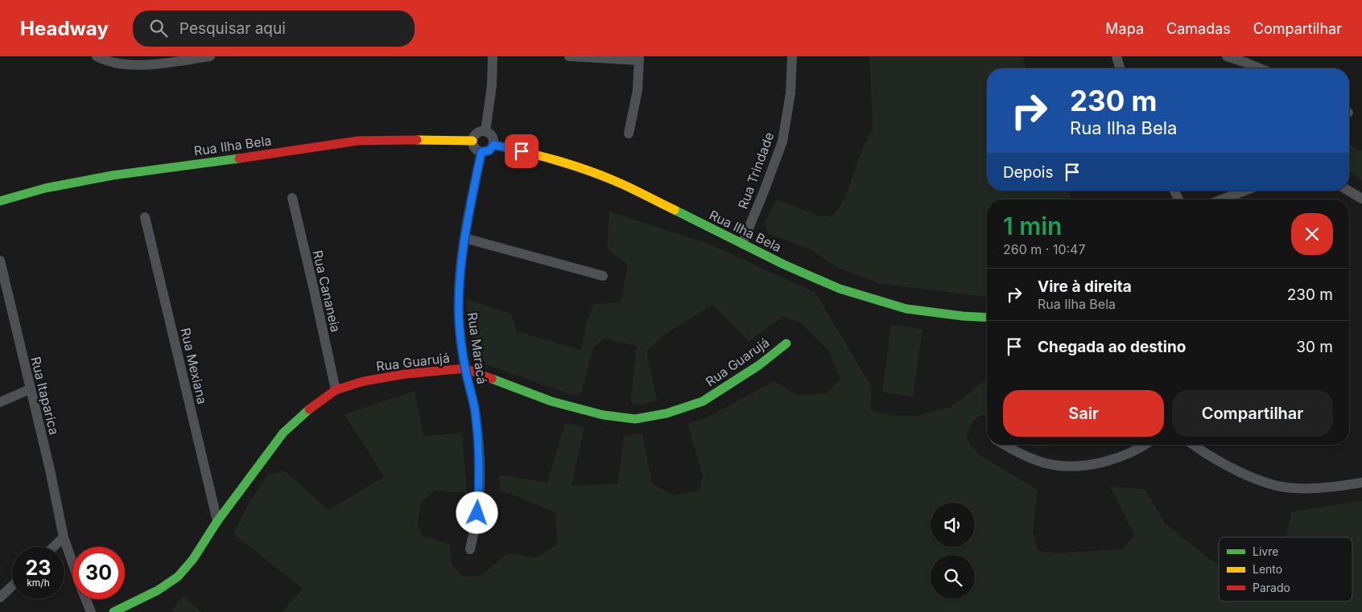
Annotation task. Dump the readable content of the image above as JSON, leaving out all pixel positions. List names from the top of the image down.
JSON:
{
  "streets": {
    "street": [
      "Rua Ilha Bela",
      "Rua Trindade",
      "Rua Cananeia",
      "Rua Maracá",
      "Rua Guarujá",
      "Rua Mexiana",
      "Rua Itaparica"
    ]
  },
  "crossings": [
    ["Rua Ilha Bela", "Rua Trindade"],
    ["Rua Ilha Bela", "Rua Maracá"],
    ["Rua Cananeia", "Rua Guarujá"],
    ["Rua Maracá", "Rua Guarujá"],
    ["Rua Guarujá", "Rua Mexiana"]
  ],
  "legend": ["Livre", "Lento", "Parado"],
  "page": {
    "header": "Headway",
    "search": "Pesquisar aqui",
    "nav": ["Mapa", "Camadas", "Compartilhar"],
    "turn": ["230 m", "Rua Ilha Bela"],
    "then": "Depois",
    "heading": ["1 min", "260 m · 10:47"],
    "list": [
      {
        "name": "Vire à direita",
        "note": "Rua Ilha Bela",
        "value": "230 m"
      },
      {
        "name": "Chegada ao destino",
        "value": "30 m"
      }
    ],
    "buttons": ["Sair", "Compartilhar"],
    "speed": "23 km/h",
    "limit": "30"
  }
}
